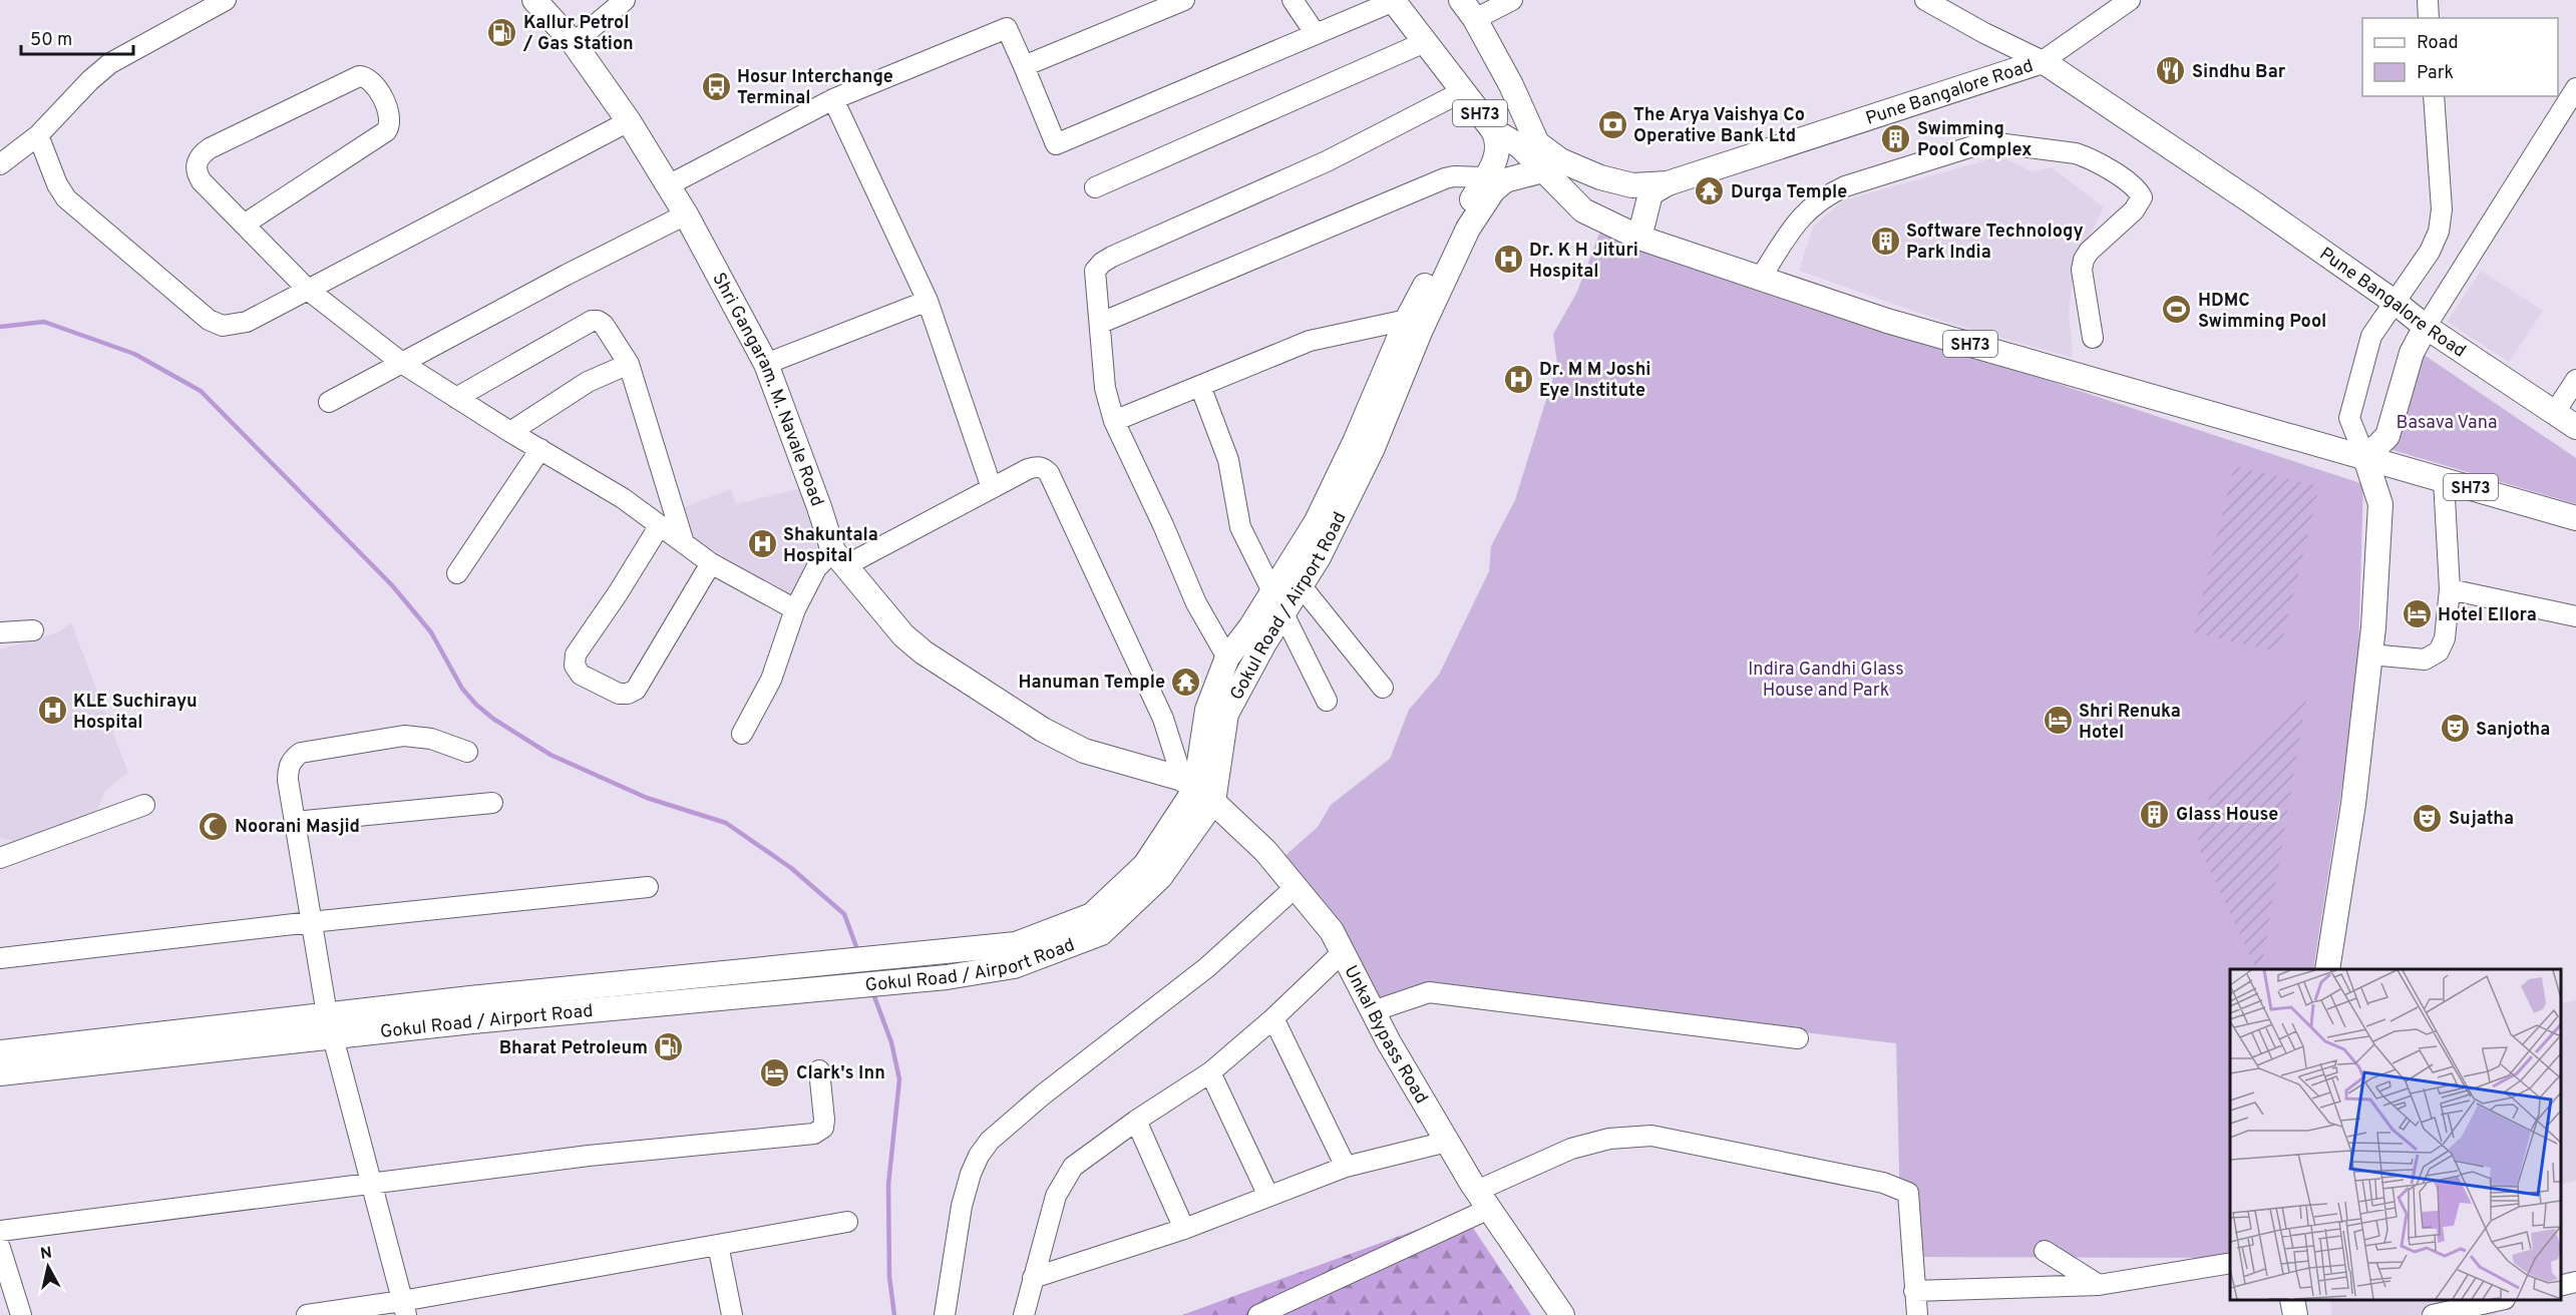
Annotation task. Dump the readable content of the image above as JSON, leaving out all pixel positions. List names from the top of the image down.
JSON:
{
  "streets": {
    "main road": [
      "Pune Bangalore Road",
      "SH73",
      "Shri Gangaram. M. Navale Road",
      "Gokul Road / Airport Road",
      "Unkal Bypass Road"
    ]
  },
  "crossings": [
    ["Pune Bangalore Road", "SH73"],
    ["Pune Bangalore Road", "Gokul Road / Airport Road"],
    ["Shri Gangaram. M. Navale Road", "Gokul Road / Airport Road"],
    ["Shri Gangaram. M. Navale Road", "Unkal Bypass Road"],
    ["Gokul Road / Airport Road", "Unkal Bypass Road"]
  ],
  "parks": ["Basava Vana", "Indira Gandhi Glass House and Park"],
  "places": {
    "fuel station": ["Kallur Petrol / Gas Station", "Bharat Petroleum"],
    "restaurant": ["Sindhu Bar"],
    "bus stop": ["Hosur Interchange Terminal"],
    "bank": ["The Arya Vaishya Co Operative Bank Ltd"],
    "building": ["Swimming Pool Complex", "Software Technology Park India", "Glass House"],
    "temple": ["Durga Temple", "Hanuman Temple"],
    "hospital": [
      "Dr. K H Jituri Hospital",
      "Dr. M M Joshi Eye Institute",
      "Shakuntala Hospital",
      "KLE Suchirayu Hospital"
    ],
    "sports": ["HDMC Swimming Pool"],
    "hotel": ["Hotel Ellora", "Shri Renuka Hotel", "Clark's Inn"],
    "theatre": ["Sanjotha", "Sujatha"],
    "mosque": ["Noorani Masjid"]
  },
  "legend": ["Road", "Park"],
  "scale_bar": "50 m",
  "north": "top"
}
